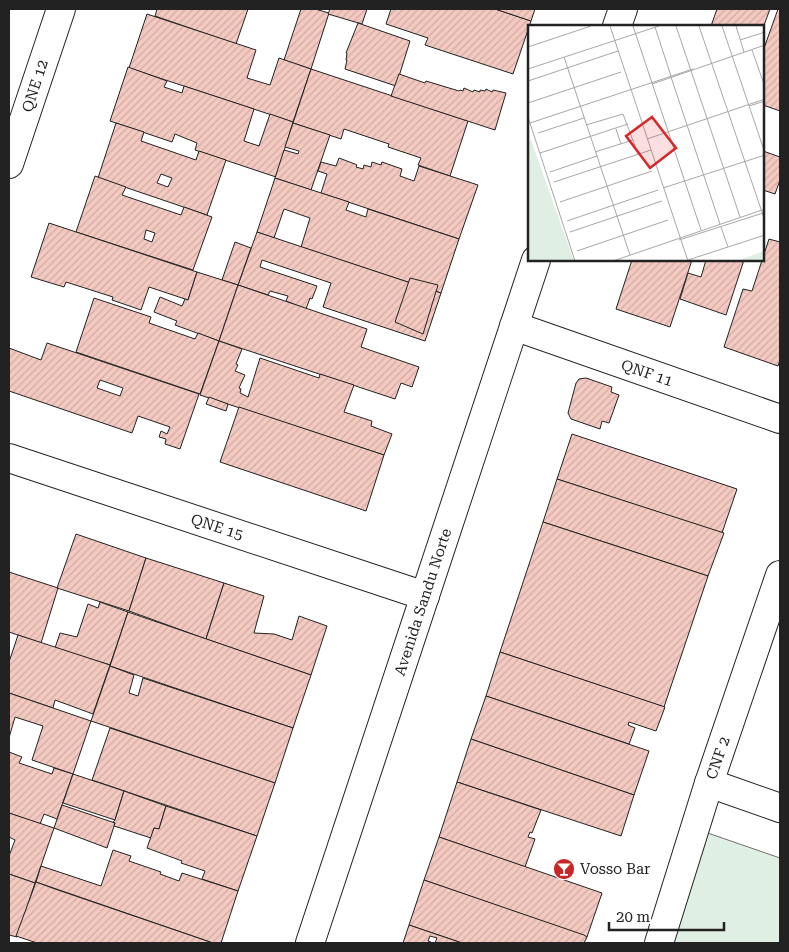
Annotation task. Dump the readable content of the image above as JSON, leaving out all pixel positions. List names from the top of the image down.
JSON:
{
  "streets": {
    "street": [
      "QNE 12",
      "QNF 11",
      "QNE 15",
      "Avenida Sandu Norte",
      "CNF 2"
    ]
  },
  "crossings": [
    ["QNF 11", "Avenida Sandu Norte"],
    ["QNE 15", "Avenida Sandu Norte"]
  ],
  "places": {
    "bar": ["Vosso Bar"]
  },
  "scale_bar": "20 m"
}
